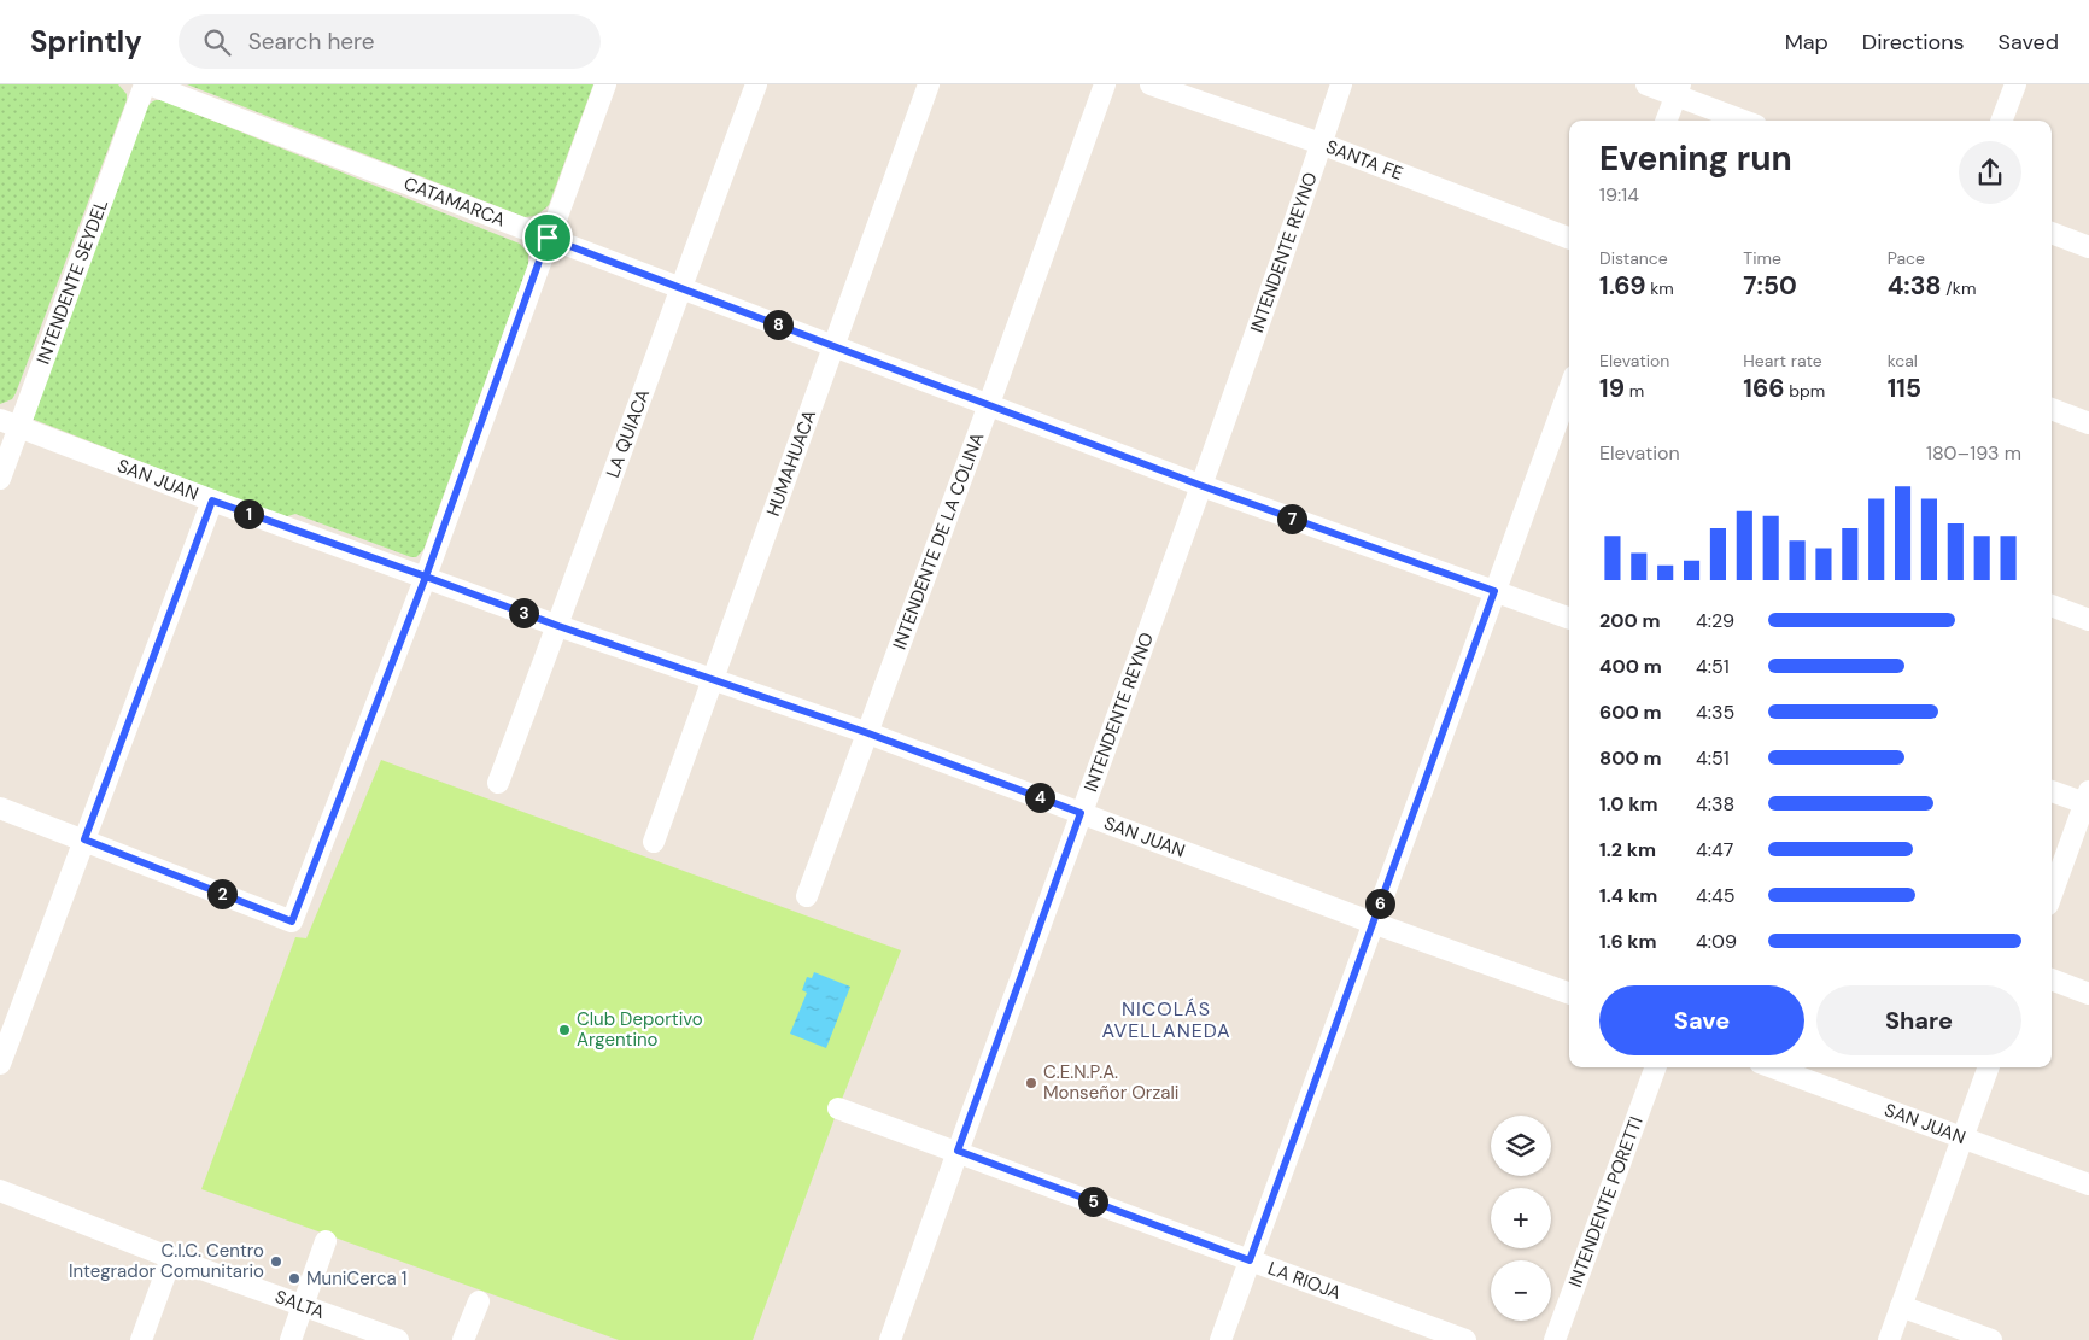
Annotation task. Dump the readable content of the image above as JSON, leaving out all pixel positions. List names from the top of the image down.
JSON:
{
  "streets": {
    "street": [
      "SANTA FE",
      "CATAMARCA",
      "INTENDENTE REYNO",
      "INTENDENTE SEYDEL",
      "LA QUIACA",
      "HUMAHUACA",
      "SAN JUAN",
      "INTENDENTE DE LA COLINA",
      "INTENDENTE PORETTI",
      "LA RIOJA",
      "SALTA"
    ]
  },
  "crossings": [
    ["SANTA FE", "INTENDENTE REYNO"],
    ["CATAMARCA", "INTENDENTE REYNO"],
    ["CATAMARCA", "LA QUIACA"],
    ["CATAMARCA", "HUMAHUACA"],
    ["CATAMARCA", "INTENDENTE DE LA COLINA"],
    ["INTENDENTE REYNO", "SAN JUAN"],
    ["INTENDENTE REYNO", "LA RIOJA"],
    ["INTENDENTE SEYDEL", "SAN JUAN"],
    ["LA QUIACA", "SAN JUAN"],
    ["HUMAHUACA", "SAN JUAN"],
    ["SAN JUAN", "INTENDENTE DE LA COLINA"]
  ],
  "districts": ["NICOLÁS AVELLANEDA"],
  "places": [
    "Club Deportivo Argentino",
    "C.E.N.P.A. Monseñor Orzali",
    "C.I.C. Centro Integrador Comunitario",
    "MuniCerca 1"
  ],
  "page": {
    "header": "Sprintly",
    "search": "Search here",
    "nav": ["Map", "Directions", "Saved"],
    "heading": ["Evening run", "19:14"],
    "stats": [
      ["Distance", "1.69 km"],
      ["Time", "7:50"],
      ["Pace", "4:38 /km"],
      ["Elevation", "19 m"],
      ["Heart rate", "166 bpm"],
      ["kcal", "115"]
    ],
    "pins": [
      "8",
      "1",
      "7",
      "3",
      "4",
      "2",
      "6",
      "5"
    ],
    "chart": ["Elevation", "180–193 m"],
    "list": [
      {
        "name": "200 m",
        "note": "4:29"
      },
      {
        "name": "400 m",
        "note": "4:51"
      },
      {
        "name": "600 m",
        "note": "4:35"
      },
      {
        "name": "800 m",
        "note": "4:51"
      },
      {
        "name": "1.0 km",
        "note": "4:38"
      },
      {
        "name": "1.2 km",
        "note": "4:47"
      },
      {
        "name": "1.4 km",
        "note": "4:45"
      },
      {
        "name": "1.6 km",
        "note": "4:09"
      }
    ],
    "buttons": ["Save", "Share"],
    "map_buttons": ["+", "−"]
  }
}
